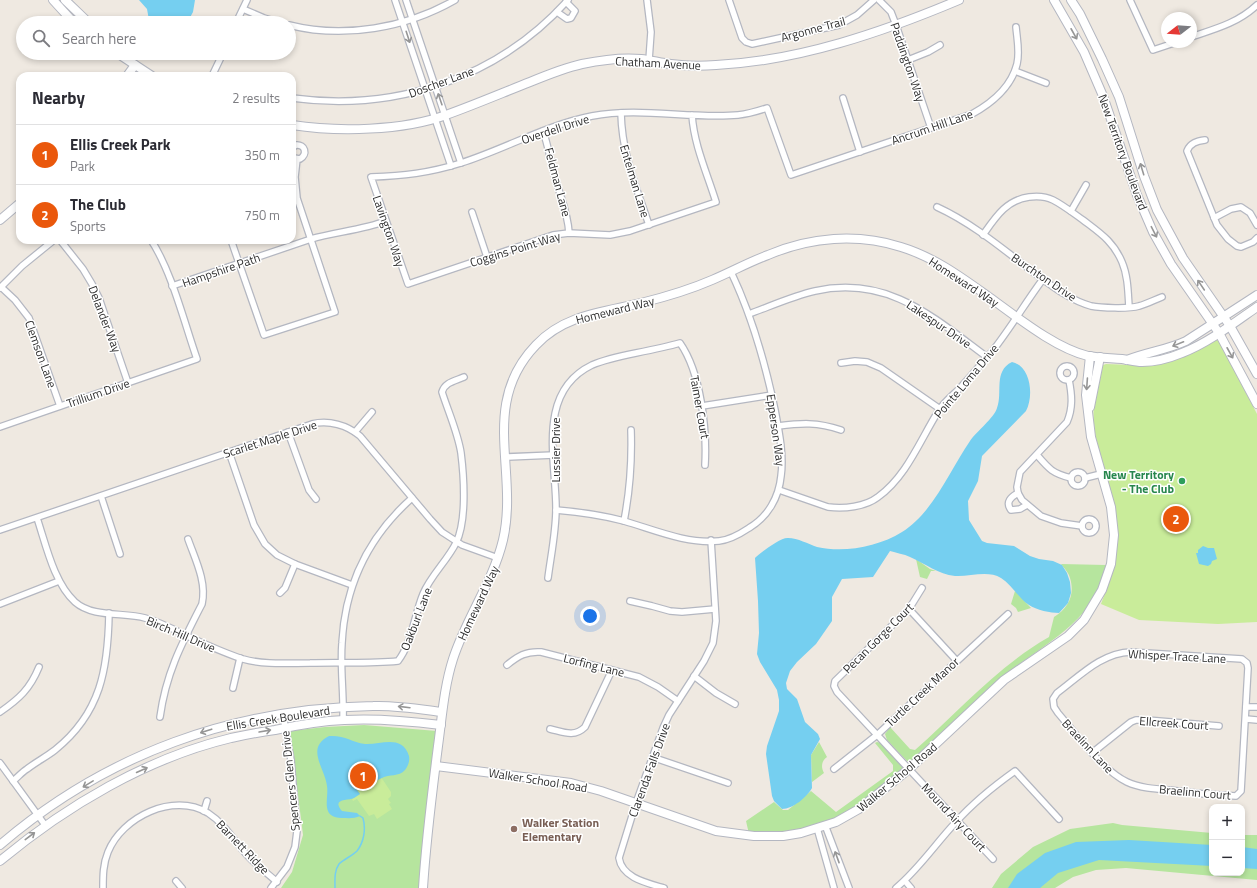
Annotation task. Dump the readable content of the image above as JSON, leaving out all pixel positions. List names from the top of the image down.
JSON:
{
  "streets": {
    "street": [
      "Argonne Trail",
      "Paddington Way",
      "Chatham Avenue",
      "Doscher Lane",
      "Ancrum Hill Lane",
      "Overdell Drive",
      "New Territory Boulevard",
      "Entelman Lane",
      "Feldman Lane",
      "Lavington Way",
      "Coggins Point Way",
      "Hampshire Path",
      "Burchton Drive",
      "Homeward Way",
      "Delander Way",
      "Lakespur Drive",
      "Clemson Lane",
      "Pointe Loma Drive",
      "Trillium Drive",
      "Taimer Court",
      "Epperson Way",
      "Scarlet Maple Drive",
      "Lussier Drive",
      "Oakburl Lane",
      "Birch Hill Drive",
      "Pecan Gorge Court",
      "Whisper Trace Lane",
      "Lorfing Lane",
      "Turtle Creek Manor",
      "Ellis Creek Boulevard",
      "Ellcreek Court",
      "Braelinn Lane",
      "Clarenda Falls Drive",
      "Walker School Road",
      "Spencers Glen Drive",
      "Braelinn Court",
      "Mound Airy Court",
      "Barnett Ridge"
    ]
  },
  "crossings": [
    ["Paddington Way", "Chatham Avenue"],
    ["Paddington Way", "Ancrum Hill Lane"],
    ["Ancrum Hill Lane", "Overdell Drive"],
    ["Overdell Drive", "Entelman Lane"],
    ["Overdell Drive", "Feldman Lane"],
    ["Overdell Drive", "Lavington Way"],
    ["Overdell Drive", "Coggins Point Way"],
    ["New Territory Boulevard", "Homeward Way"],
    ["Entelman Lane", "Coggins Point Way"],
    ["Feldman Lane", "Coggins Point Way"],
    ["Lavington Way", "Coggins Point Way"],
    ["Lavington Way", "Hampshire Path"],
    ["Hampshire Path", "Trillium Drive"],
    ["Burchton Drive", "Pointe Loma Drive"],
    ["Homeward Way", "Pointe Loma Drive"],
    ["Homeward Way", "Epperson Way"],
    ["Homeward Way", "Scarlet Maple Drive"],
    ["Homeward Way", "Ellis Creek Boulevard"],
    ["Homeward Way", "Walker School Road"],
    ["Delander Way", "Trillium Drive"],
    ["Lakespur Drive", "Pointe Loma Drive"],
    ["Lakespur Drive", "Epperson Way"],
    ["Clemson Lane", "Trillium Drive"],
    ["Pointe Loma Drive", "Epperson Way"],
    ["Taimer Court", "Lussier Drive"],
    ["Epperson Way", "Lussier Drive"],
    ["Epperson Way", "Clarenda Falls Drive"],
    ["Scarlet Maple Drive", "Oakburl Lane"],
    ["Scarlet Maple Drive", "Birch Hill Drive"],
    ["Oakburl Lane", "Birch Hill Drive"],
    ["Pecan Gorge Court", "Mound Airy Court"],
    ["Whisper Trace Lane", "Braelinn Lane"],
    ["Lorfing Lane", "Clarenda Falls Drive"],
    ["Turtle Creek Manor", "Mound Airy Court"],
    ["Ellis Creek Boulevard", "Spencers Glen Drive"],
    ["Ellcreek Court", "Braelinn Lane"],
    ["Braelinn Lane", "Braelinn Court"],
    ["Clarenda Falls Drive", "Walker School Road"],
    ["Walker School Road", "Mound Airy Court"],
    ["Spencers Glen Drive", "Barnett Ridge"]
  ],
  "places": ["New Territory - The Club", "Walker Station Elementary"],
  "north": "left",
  "page": {
    "search": "Search here",
    "heading": ["Nearby", "2 results"],
    "list": [
      {
        "mark": "1",
        "name": "Ellis Creek Park",
        "note": "Park",
        "value": "350 m"
      },
      {
        "mark": "2",
        "name": "The Club",
        "note": "Sports",
        "value": "750 m"
      }
    ],
    "pins": ["2", "1"],
    "map_buttons": ["+", "−"]
  }
}
